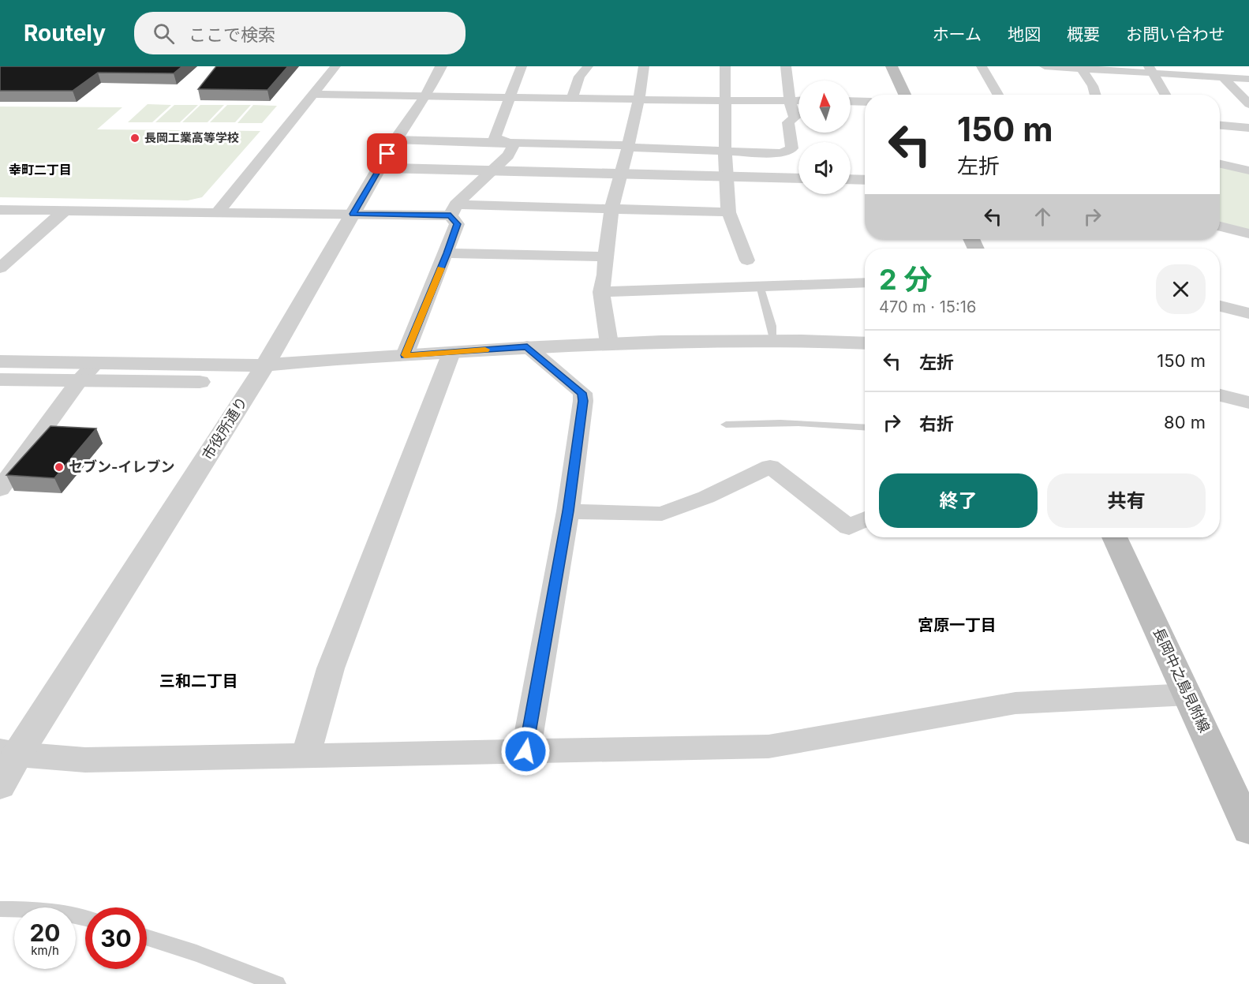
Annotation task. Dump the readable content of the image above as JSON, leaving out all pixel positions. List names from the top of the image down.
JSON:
{
  "streets": {
    "main road": ["長岡中之島見附線"],
    "street": ["市役所通り"]
  },
  "districts": ["幸町二丁目", "宮原一丁目", "三和二丁目"],
  "places": ["長岡工業高等学校", "セブン-イレブン"],
  "north": "top",
  "page": {
    "header": "Routely",
    "search": "ここで検索",
    "nav": [
      "ホーム",
      "地図",
      "概要",
      "お問い合わせ"
    ],
    "turn": ["150 m", "左折"],
    "heading": ["2 分", "470 m · 15:16"],
    "list": [
      {
        "name": "左折",
        "value": "150 m"
      },
      {
        "name": "右折",
        "value": "80 m"
      }
    ],
    "buttons": ["終了", "共有"],
    "speed": "20 km/h",
    "limit": "30"
  }
}
